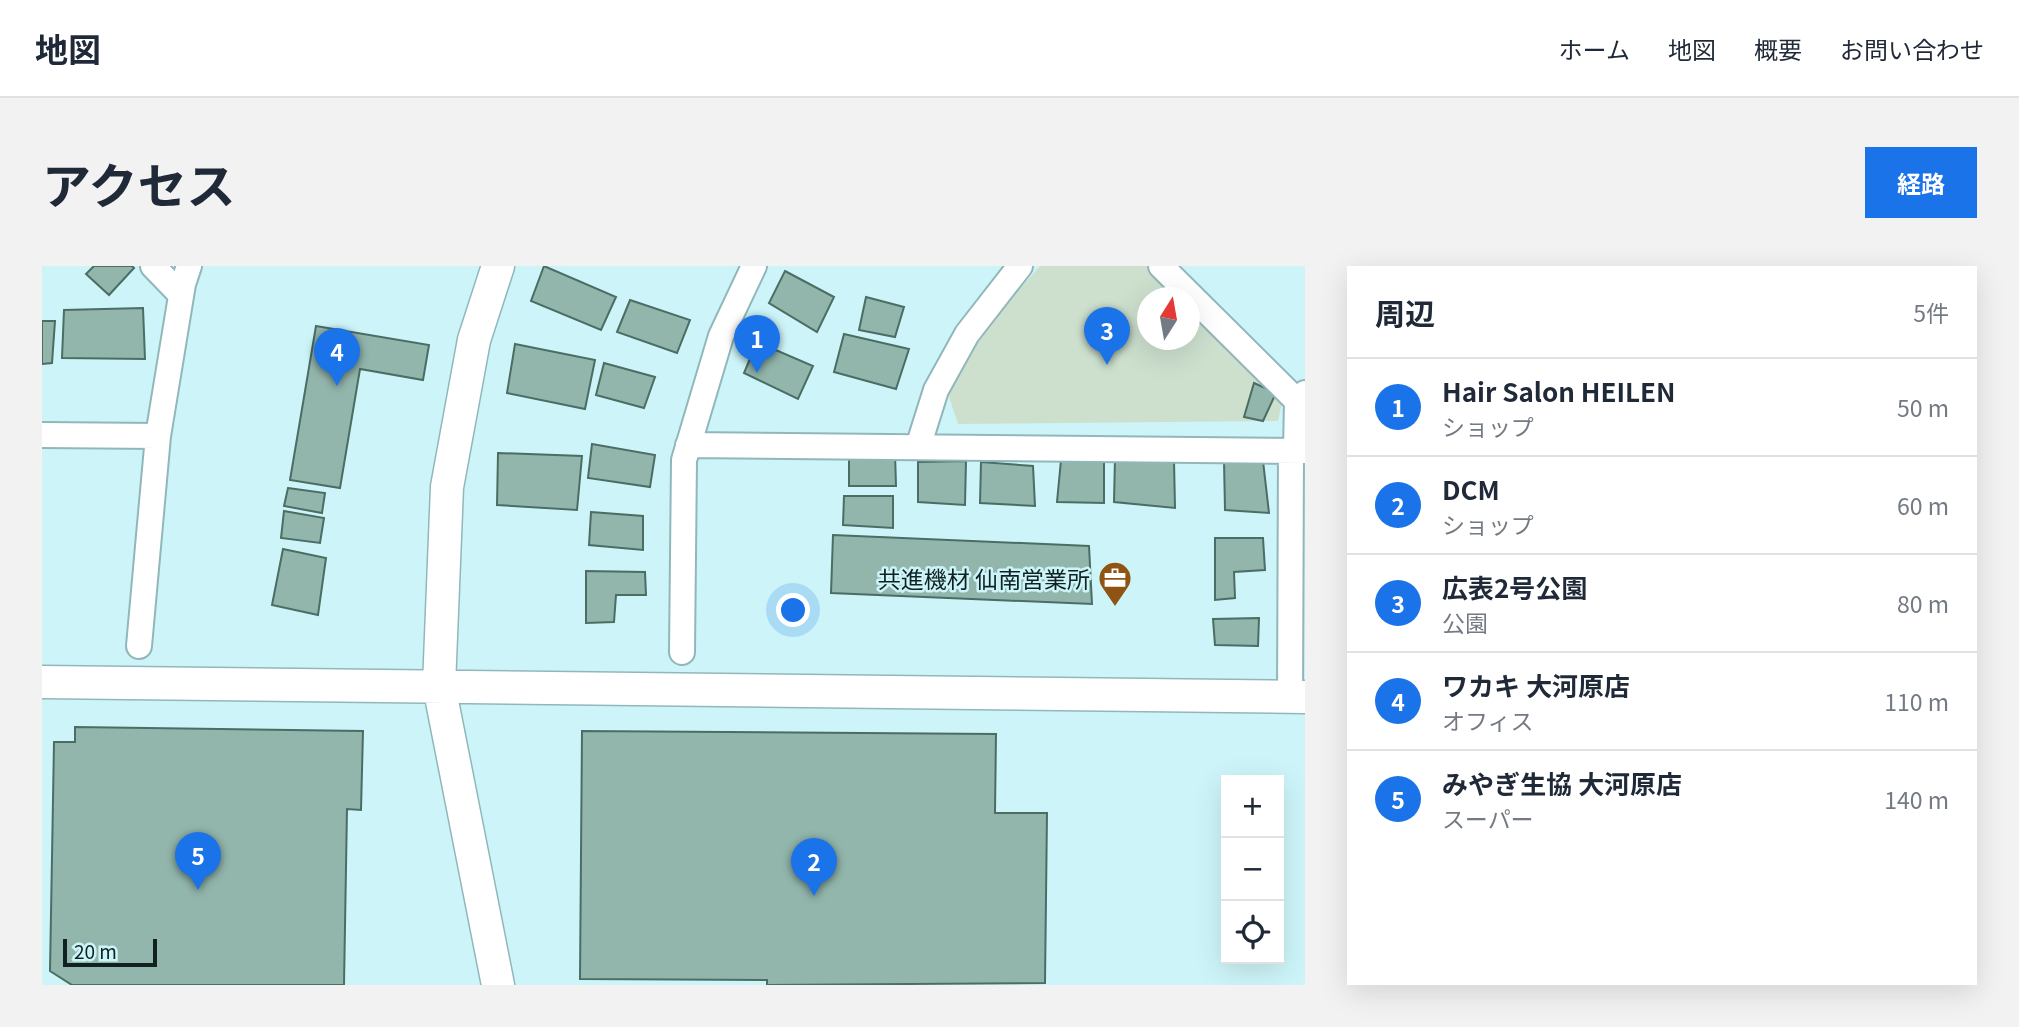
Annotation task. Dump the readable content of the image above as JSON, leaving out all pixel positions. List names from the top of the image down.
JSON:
{
  "places": {
    "office": ["共進機材 仙南営業所"]
  },
  "scale_bar": "20 m",
  "north": "top",
  "page": {
    "header": "地図",
    "nav": [
      "ホーム",
      "地図",
      "概要",
      "お問い合わせ"
    ],
    "title": "アクセス",
    "buttons": "経路",
    "heading": ["周辺", "5件"],
    "pins": [
      "3",
      "1",
      "4",
      "5",
      "2"
    ],
    "list": [
      {
        "mark": "1",
        "name": "Hair Salon HEILEN",
        "note": "ショップ",
        "value": "50 m"
      },
      {
        "mark": "2",
        "name": "DCM",
        "note": "ショップ",
        "value": "60 m"
      },
      {
        "mark": "3",
        "name": "広表2号公園",
        "note": "公園",
        "value": "80 m"
      },
      {
        "mark": "4",
        "name": "ワカキ 大河原店",
        "note": "オフィス",
        "value": "110 m"
      },
      {
        "mark": "5",
        "name": "みやぎ生協 大河原店",
        "note": "スーパー",
        "value": "140 m"
      }
    ],
    "map_buttons": ["+", "−"],
    "scale": "20 m"
  }
}
